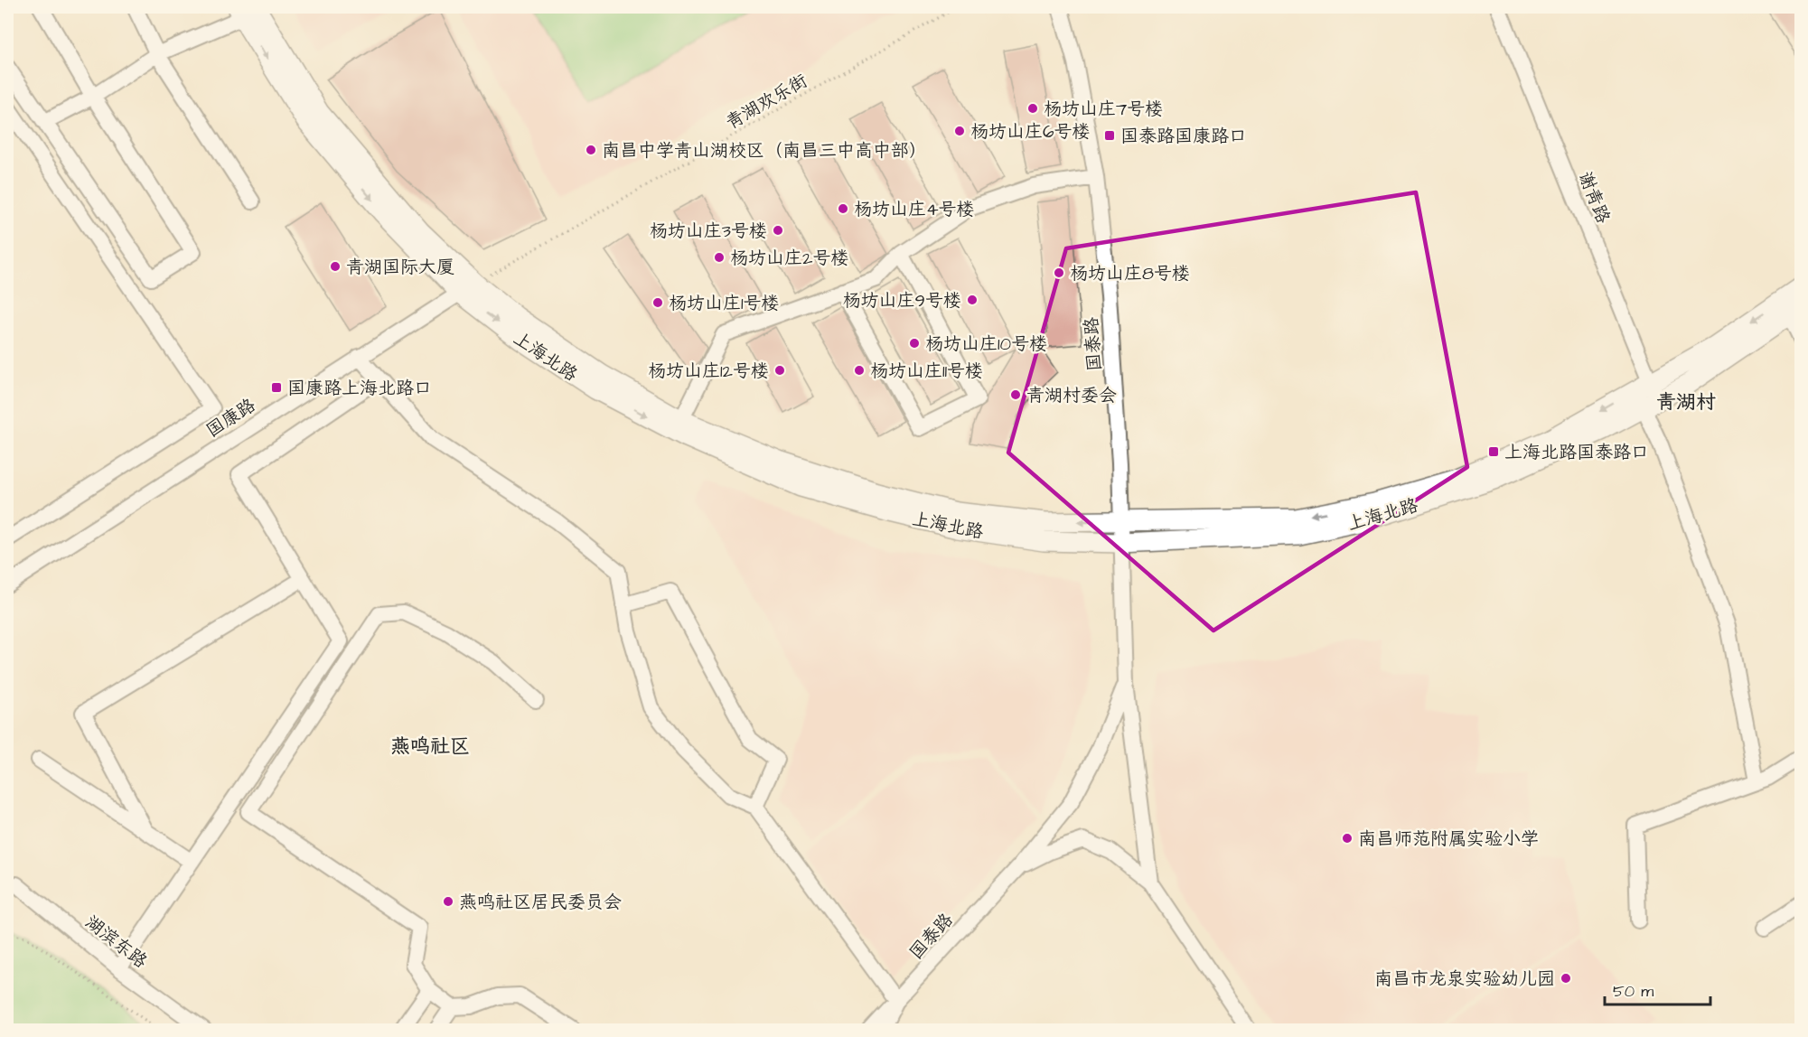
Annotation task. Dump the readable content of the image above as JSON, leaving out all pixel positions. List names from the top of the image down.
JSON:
{
  "streets": {
    "main road": ["上海北路"],
    "street": [
      "谢青路",
      "国泰路",
      "国康路",
      "湖滨东路"
    ],
    "path": ["青湖欢乐街"]
  },
  "crossings": [
    ["青湖欢乐街", "上海北路"],
    ["青湖欢乐街", "国康路"],
    ["谢青路", "上海北路"],
    ["国泰路", "上海北路"],
    ["上海北路", "国康路"]
  ],
  "districts": ["青湖村", "燕鸣社区"],
  "places": {
    "other": [
      "杨坊山庄7号楼",
      "杨坊山庄6号楼",
      "南昌中学青山湖校区（南昌三中高中部）",
      "杨坊山庄4号楼",
      "杨坊山庄3号楼",
      "杨坊山庄2号楼",
      "青湖国际大厦",
      "杨坊山庄8号楼",
      "杨坊山庄9号楼",
      "杨坊山庄1号楼",
      "杨坊山庄10号楼",
      "杨坊山庄12号楼",
      "杨坊山庄11号楼",
      "青湖村委会",
      "南昌师范附属实验小学",
      "燕鸣社区居民委员会",
      "南昌市龙泉实验幼儿园"
    ],
    "transit": ["国泰路国康路口", "国康路上海北路口", "上海北路国泰路口"]
  },
  "scale_bar": "50 m"
}
